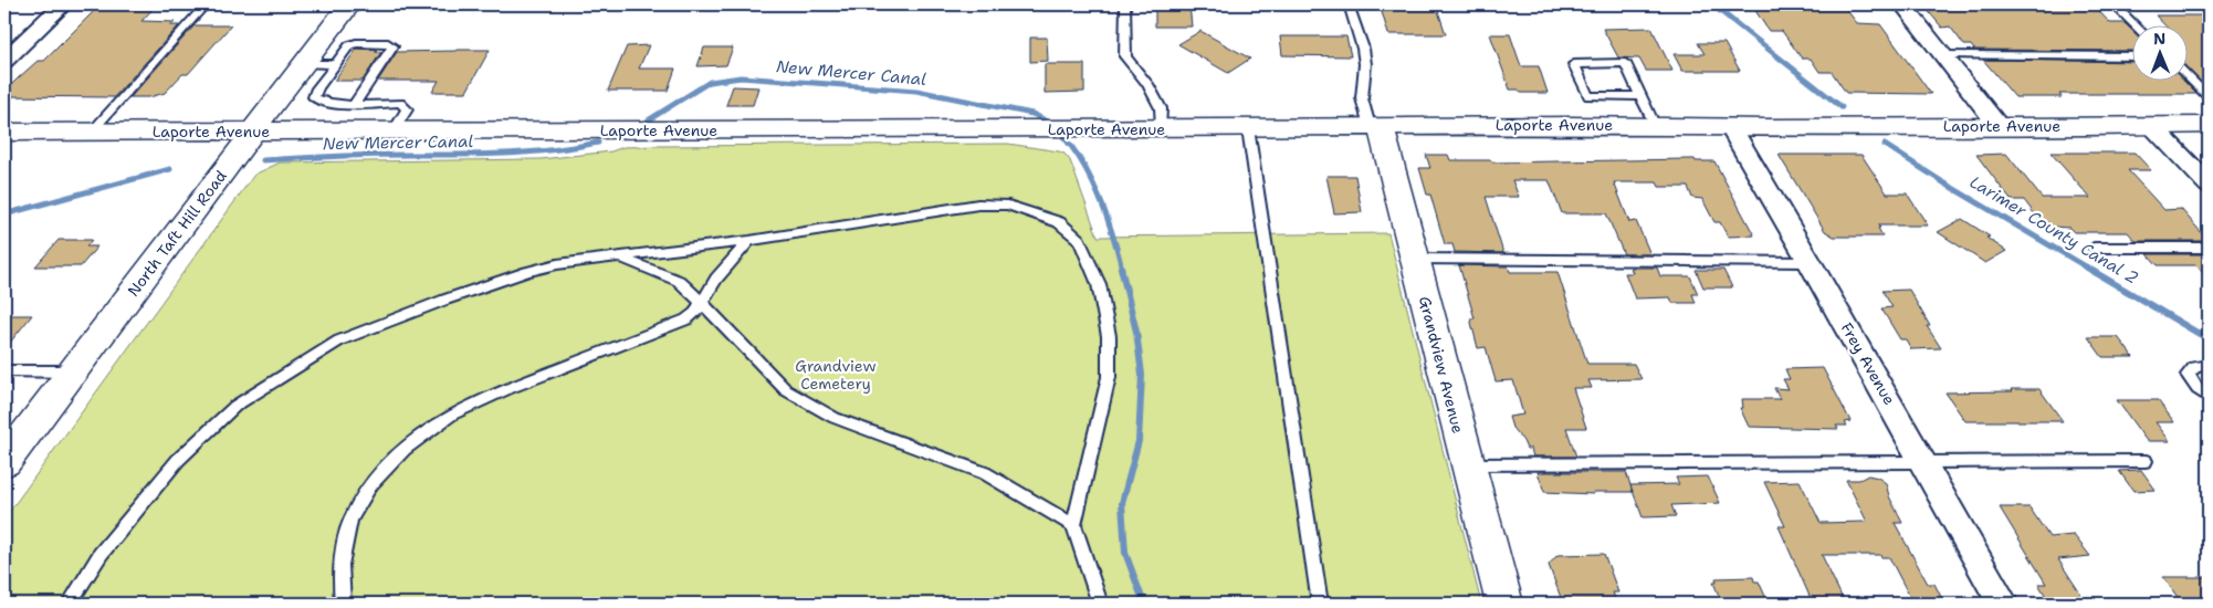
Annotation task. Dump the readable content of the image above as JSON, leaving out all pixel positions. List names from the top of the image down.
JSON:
{
  "streets": {
    "street": [
      "Laporte Avenue",
      "North Taft Hill Road",
      "Frey Avenue",
      "Grandview Avenue"
    ]
  },
  "crossings": [
    ["Laporte Avenue", "North Taft Hill Road"],
    ["Laporte Avenue", "Frey Avenue"],
    ["Laporte Avenue", "Grandview Avenue"]
  ],
  "water": ["New Mercer Canal", "Larimer County Canal 2"],
  "parks": ["Grandview Cemetery"],
  "north": "top"
}
